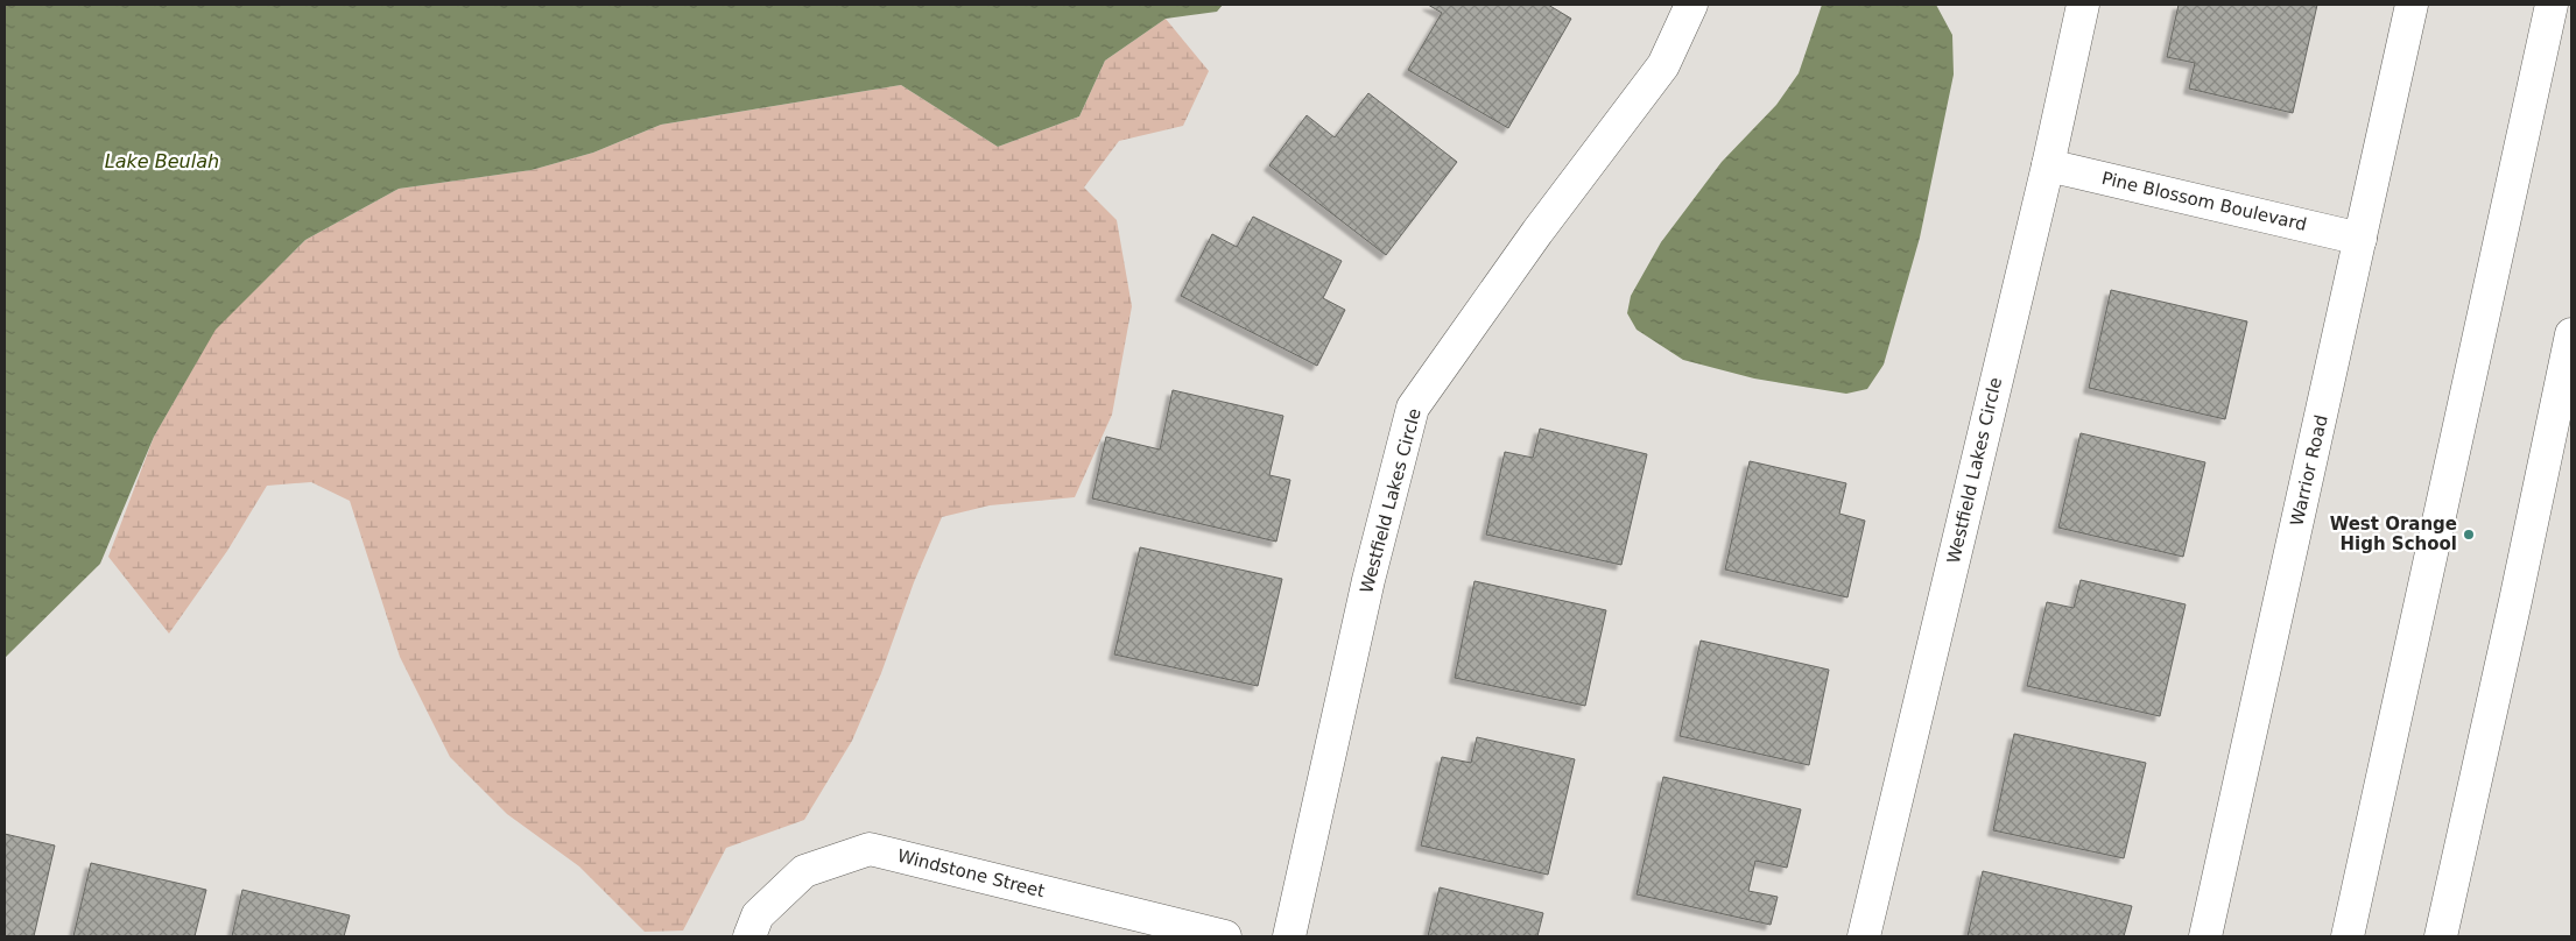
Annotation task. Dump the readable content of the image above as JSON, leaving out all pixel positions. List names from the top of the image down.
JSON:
{
  "streets": {
    "street": [
      "Pine Blossom Boulevard",
      "Westfield Lakes Circle",
      "Warrior Road",
      "Windstone Street"
    ]
  },
  "crossings": [
    ["Pine Blossom Boulevard", "Westfield Lakes Circle"],
    ["Pine Blossom Boulevard", "Warrior Road"]
  ],
  "water": ["Lake Beulah"],
  "places": ["West Orange High School"]
}
